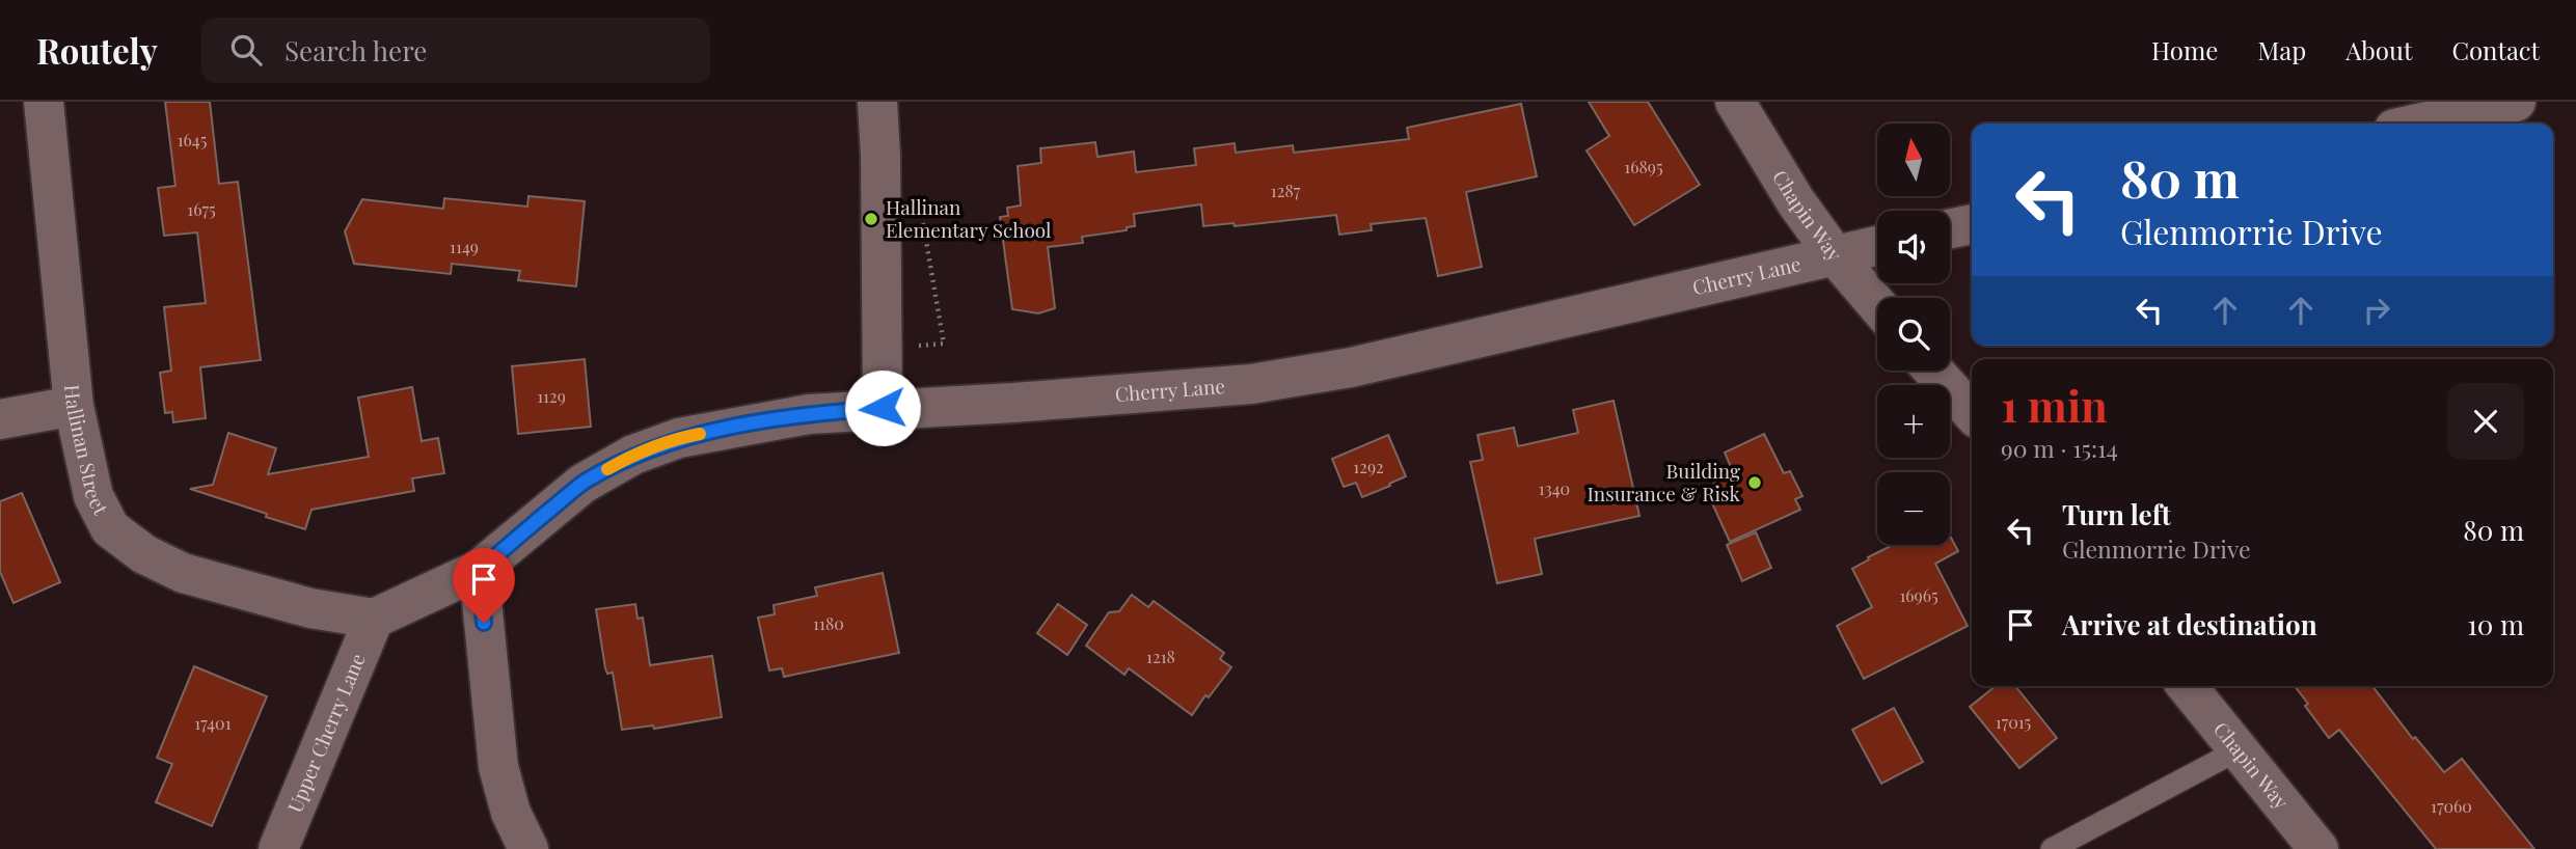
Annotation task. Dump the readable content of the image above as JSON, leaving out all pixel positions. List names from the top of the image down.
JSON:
{
  "streets": {
    "street": [
      "Chapin Way",
      "Cherry Lane",
      "Hallinan Street",
      "Upper Cherry Lane"
    ]
  },
  "crossings": [
    ["Chapin Way", "Cherry Lane"],
    ["Hallinan Street", "Upper Cherry Lane"]
  ],
  "places": ["Hallinan Elementary School", "Building Insurance & Risk"],
  "house_numbers": [
    "1645",
    "16895",
    "1287",
    "1675",
    "1149",
    "1129",
    "1292",
    "1340",
    "16965",
    "1180",
    "1218",
    "17015",
    "17401",
    "17060"
  ],
  "north": "top",
  "page": {
    "header": "Routely",
    "search": "Search here",
    "nav": [
      "Home",
      "Map",
      "About",
      "Contact"
    ],
    "map_buttons": ["+", "−"],
    "turn": ["80 m", "Glenmorrie Drive"],
    "heading": ["1 min", "90 m · 15:14"],
    "list": [
      {
        "name": "Turn left",
        "note": "Glenmorrie Drive",
        "value": "80 m"
      },
      {
        "name": "Arrive at destination",
        "value": "10 m"
      }
    ]
  }
}
